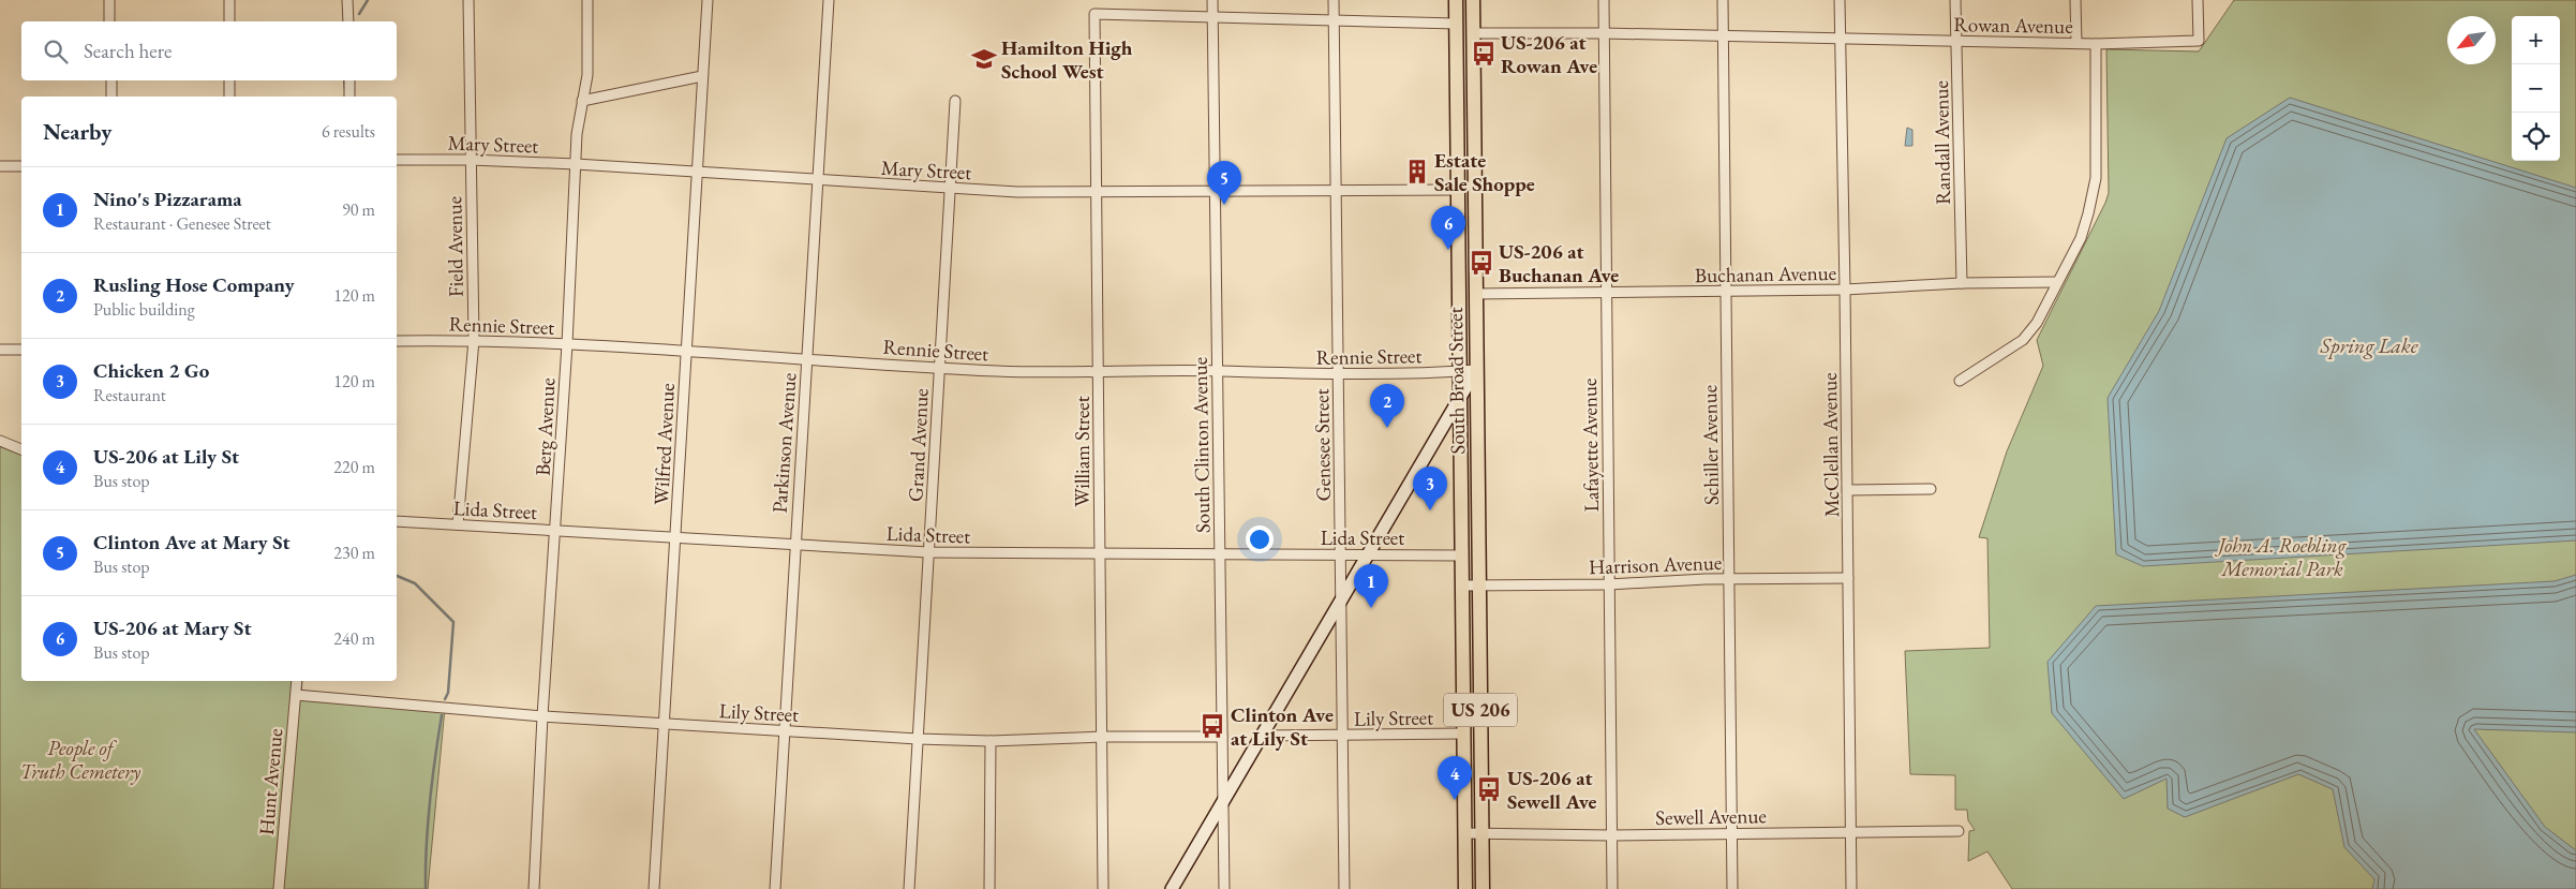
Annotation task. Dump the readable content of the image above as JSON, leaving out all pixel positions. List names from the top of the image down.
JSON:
{
  "streets": {
    "main road": ["South Broad Street", "US 206"],
    "street": [
      "Rowan Avenue",
      "Randall Avenue",
      "Mary Street",
      "Field Avenue",
      "Buchanan Avenue",
      "Rennie Street",
      "Berg Avenue",
      "Parkinson Avenue",
      "Wilfred Avenue",
      "Grand Avenue",
      "South Clinton Avenue",
      "Genesee Street",
      "Lafayette Avenue",
      "Schiller Avenue",
      "McClellan Avenue",
      "William Street",
      "Lida Street",
      "Harrison Avenue",
      "Lily Street",
      "Hunt Avenue",
      "Sewell Avenue"
    ]
  },
  "crossings": [
    ["Rowan Avenue", "Randall Avenue"],
    ["Rowan Avenue", "South Broad Street"],
    ["Rowan Avenue", "Lafayette Avenue"],
    ["Rowan Avenue", "Schiller Avenue"],
    ["Rowan Avenue", "McClellan Avenue"],
    ["Randall Avenue", "Buchanan Avenue"],
    ["Mary Street", "Field Avenue"],
    ["Mary Street", "South Broad Street"],
    ["Mary Street", "Berg Avenue"],
    ["Mary Street", "Parkinson Avenue"],
    ["Mary Street", "Wilfred Avenue"],
    ["Mary Street", "Grand Avenue"],
    ["Mary Street", "South Clinton Avenue"],
    ["Mary Street", "Genesee Street"],
    ["Mary Street", "William Street"],
    ["Field Avenue", "Rennie Street"],
    ["Field Avenue", "Lida Street"],
    ["Buchanan Avenue", "South Broad Street"],
    ["Buchanan Avenue", "Lafayette Avenue"],
    ["Buchanan Avenue", "Schiller Avenue"],
    ["Buchanan Avenue", "McClellan Avenue"],
    ["Rennie Street", "South Broad Street"],
    ["Rennie Street", "Berg Avenue"],
    ["Rennie Street", "Parkinson Avenue"],
    ["Rennie Street", "Wilfred Avenue"],
    ["Rennie Street", "Grand Avenue"],
    ["Rennie Street", "South Clinton Avenue"],
    ["Rennie Street", "Genesee Street"],
    ["Rennie Street", "William Street"],
    ["South Broad Street", "Lida Street"],
    ["South Broad Street", "Harrison Avenue"],
    ["South Broad Street", "Lily Street"],
    ["South Broad Street", "Sewell Avenue"],
    ["Berg Avenue", "Lida Street"],
    ["Berg Avenue", "Lily Street"],
    ["Parkinson Avenue", "Lida Street"],
    ["Parkinson Avenue", "Lily Street"],
    ["Wilfred Avenue", "Lida Street"],
    ["Wilfred Avenue", "Lily Street"],
    ["Grand Avenue", "Lida Street"],
    ["Grand Avenue", "Lily Street"],
    ["South Clinton Avenue", "William Street"],
    ["South Clinton Avenue", "Lida Street"],
    ["South Clinton Avenue", "Lily Street"],
    ["Genesee Street", "Lida Street"],
    ["Genesee Street", "Lily Street"],
    ["Lafayette Avenue", "Harrison Avenue"],
    ["Lafayette Avenue", "Sewell Avenue"],
    ["Schiller Avenue", "Harrison Avenue"],
    ["Schiller Avenue", "Sewell Avenue"],
    ["McClellan Avenue", "Harrison Avenue"],
    ["McClellan Avenue", "Sewell Avenue"],
    ["William Street", "Lida Street"],
    ["William Street", "Lily Street"],
    ["Lily Street", "Hunt Avenue"]
  ],
  "water": ["Spring Lake"],
  "parks": ["John A. Roebling Memorial Park", "People of Truth Cemetery"],
  "places": {
    "bus stop": [
      "US-206 at Rowan Ave",
      "US-206 at Buchanan Ave",
      "Clinton Ave at Lily St",
      "US-206 at Sewell Ave"
    ],
    "school or university": ["Hamilton High School West"],
    "building": ["Estate Sale Shoppe"]
  },
  "north": "bottom left",
  "page": {
    "map_buttons": ["+", "−"],
    "search": "Search here",
    "heading": ["Nearby", "6 results"],
    "pins": [
      "5",
      "6",
      "2",
      "3",
      "1",
      "4"
    ],
    "list": [
      {
        "mark": "1",
        "name": "Nino's Pizzarama",
        "note": "Restaurant · Genesee Street",
        "value": "90 m"
      },
      {
        "mark": "2",
        "name": "Rusling Hose Company",
        "note": "Public building",
        "value": "120 m"
      },
      {
        "mark": "3",
        "name": "Chicken 2 Go",
        "note": "Restaurant",
        "value": "120 m"
      },
      {
        "mark": "4",
        "name": "US-206 at Lily St",
        "note": "Bus stop",
        "value": "220 m"
      },
      {
        "mark": "5",
        "name": "Clinton Ave at Mary St",
        "note": "Bus stop",
        "value": "230 m"
      },
      {
        "mark": "6",
        "name": "US-206 at Mary St",
        "note": "Bus stop",
        "value": "240 m"
      }
    ]
  }
}
